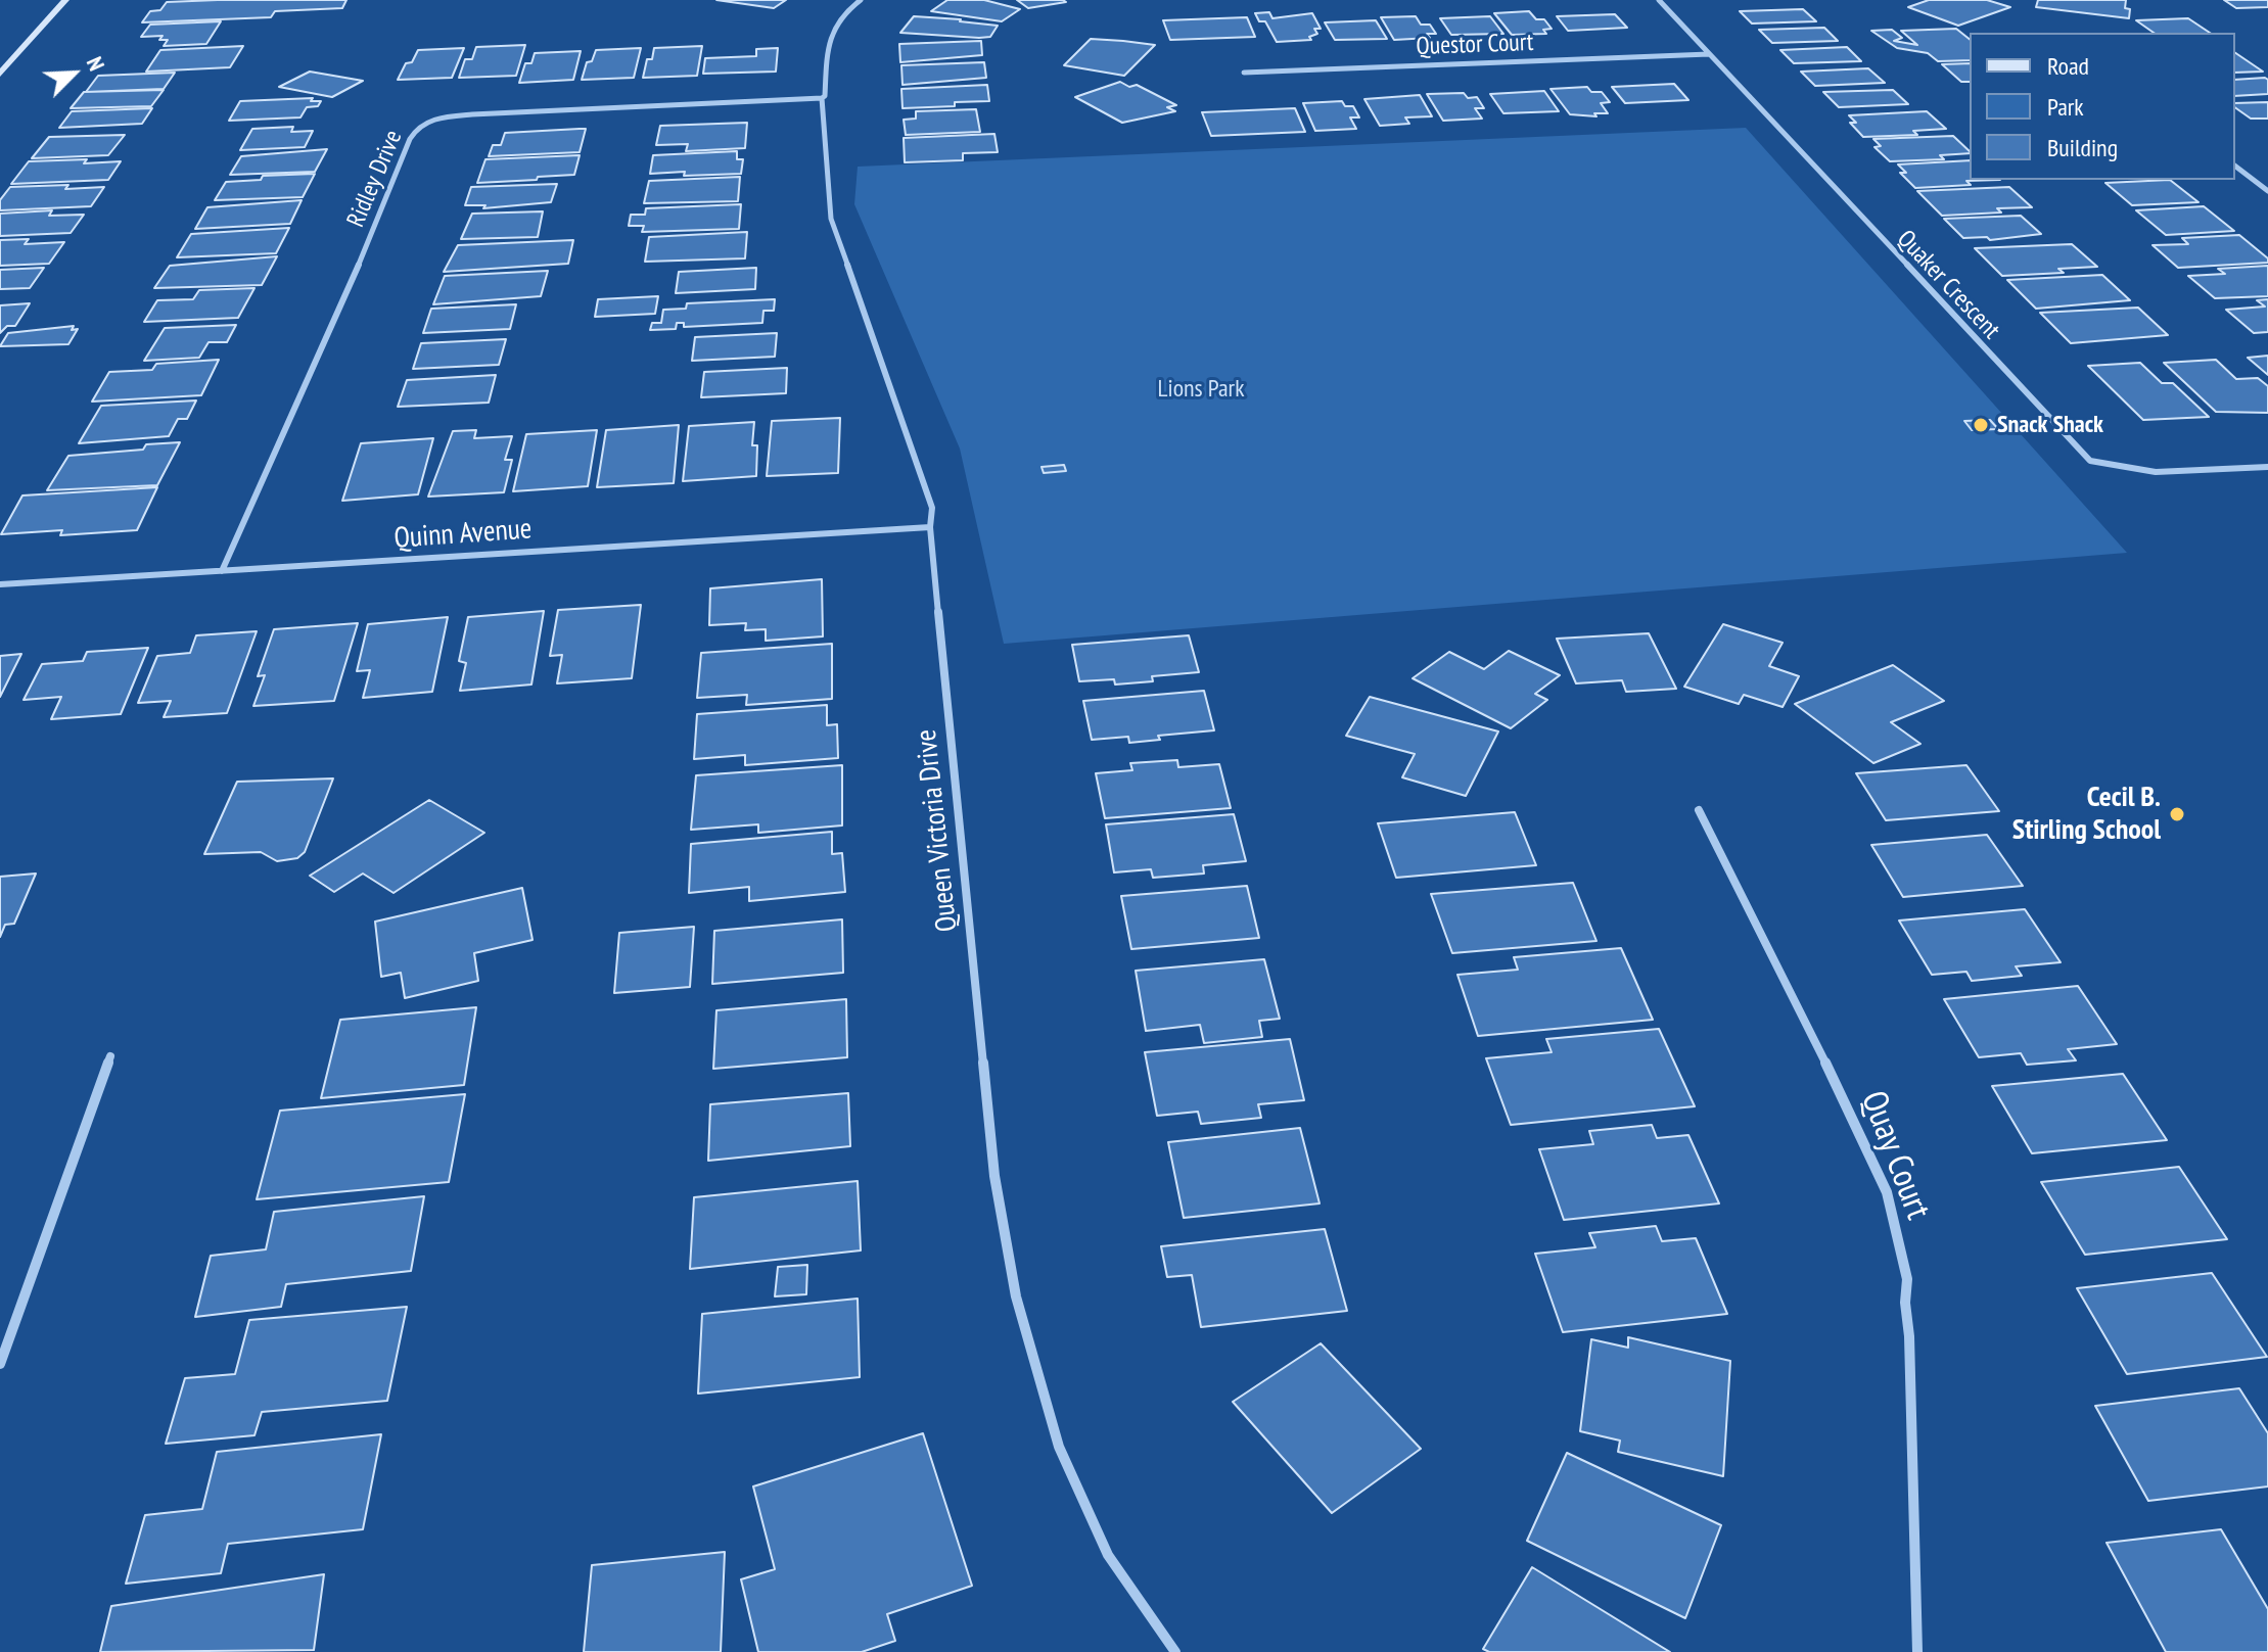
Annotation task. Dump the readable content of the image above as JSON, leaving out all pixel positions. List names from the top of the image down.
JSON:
{
  "streets": {
    "street": [
      "Questor Court",
      "Ridley Drive",
      "Quaker Crescent",
      "Quinn Avenue",
      "Queen Victoria Drive",
      "Quay Court"
    ]
  },
  "crossings": [
    ["Questor Court", "Quaker Crescent"],
    ["Ridley Drive", "Quinn Avenue"],
    ["Ridley Drive", "Queen Victoria Drive"],
    ["Quinn Avenue", "Queen Victoria Drive"]
  ],
  "parks": ["Lions Park"],
  "places": ["Snack Shack", "Cecil B. Stirling School"],
  "legend": ["Road", "Park", "Building"],
  "north": "top right"
}
